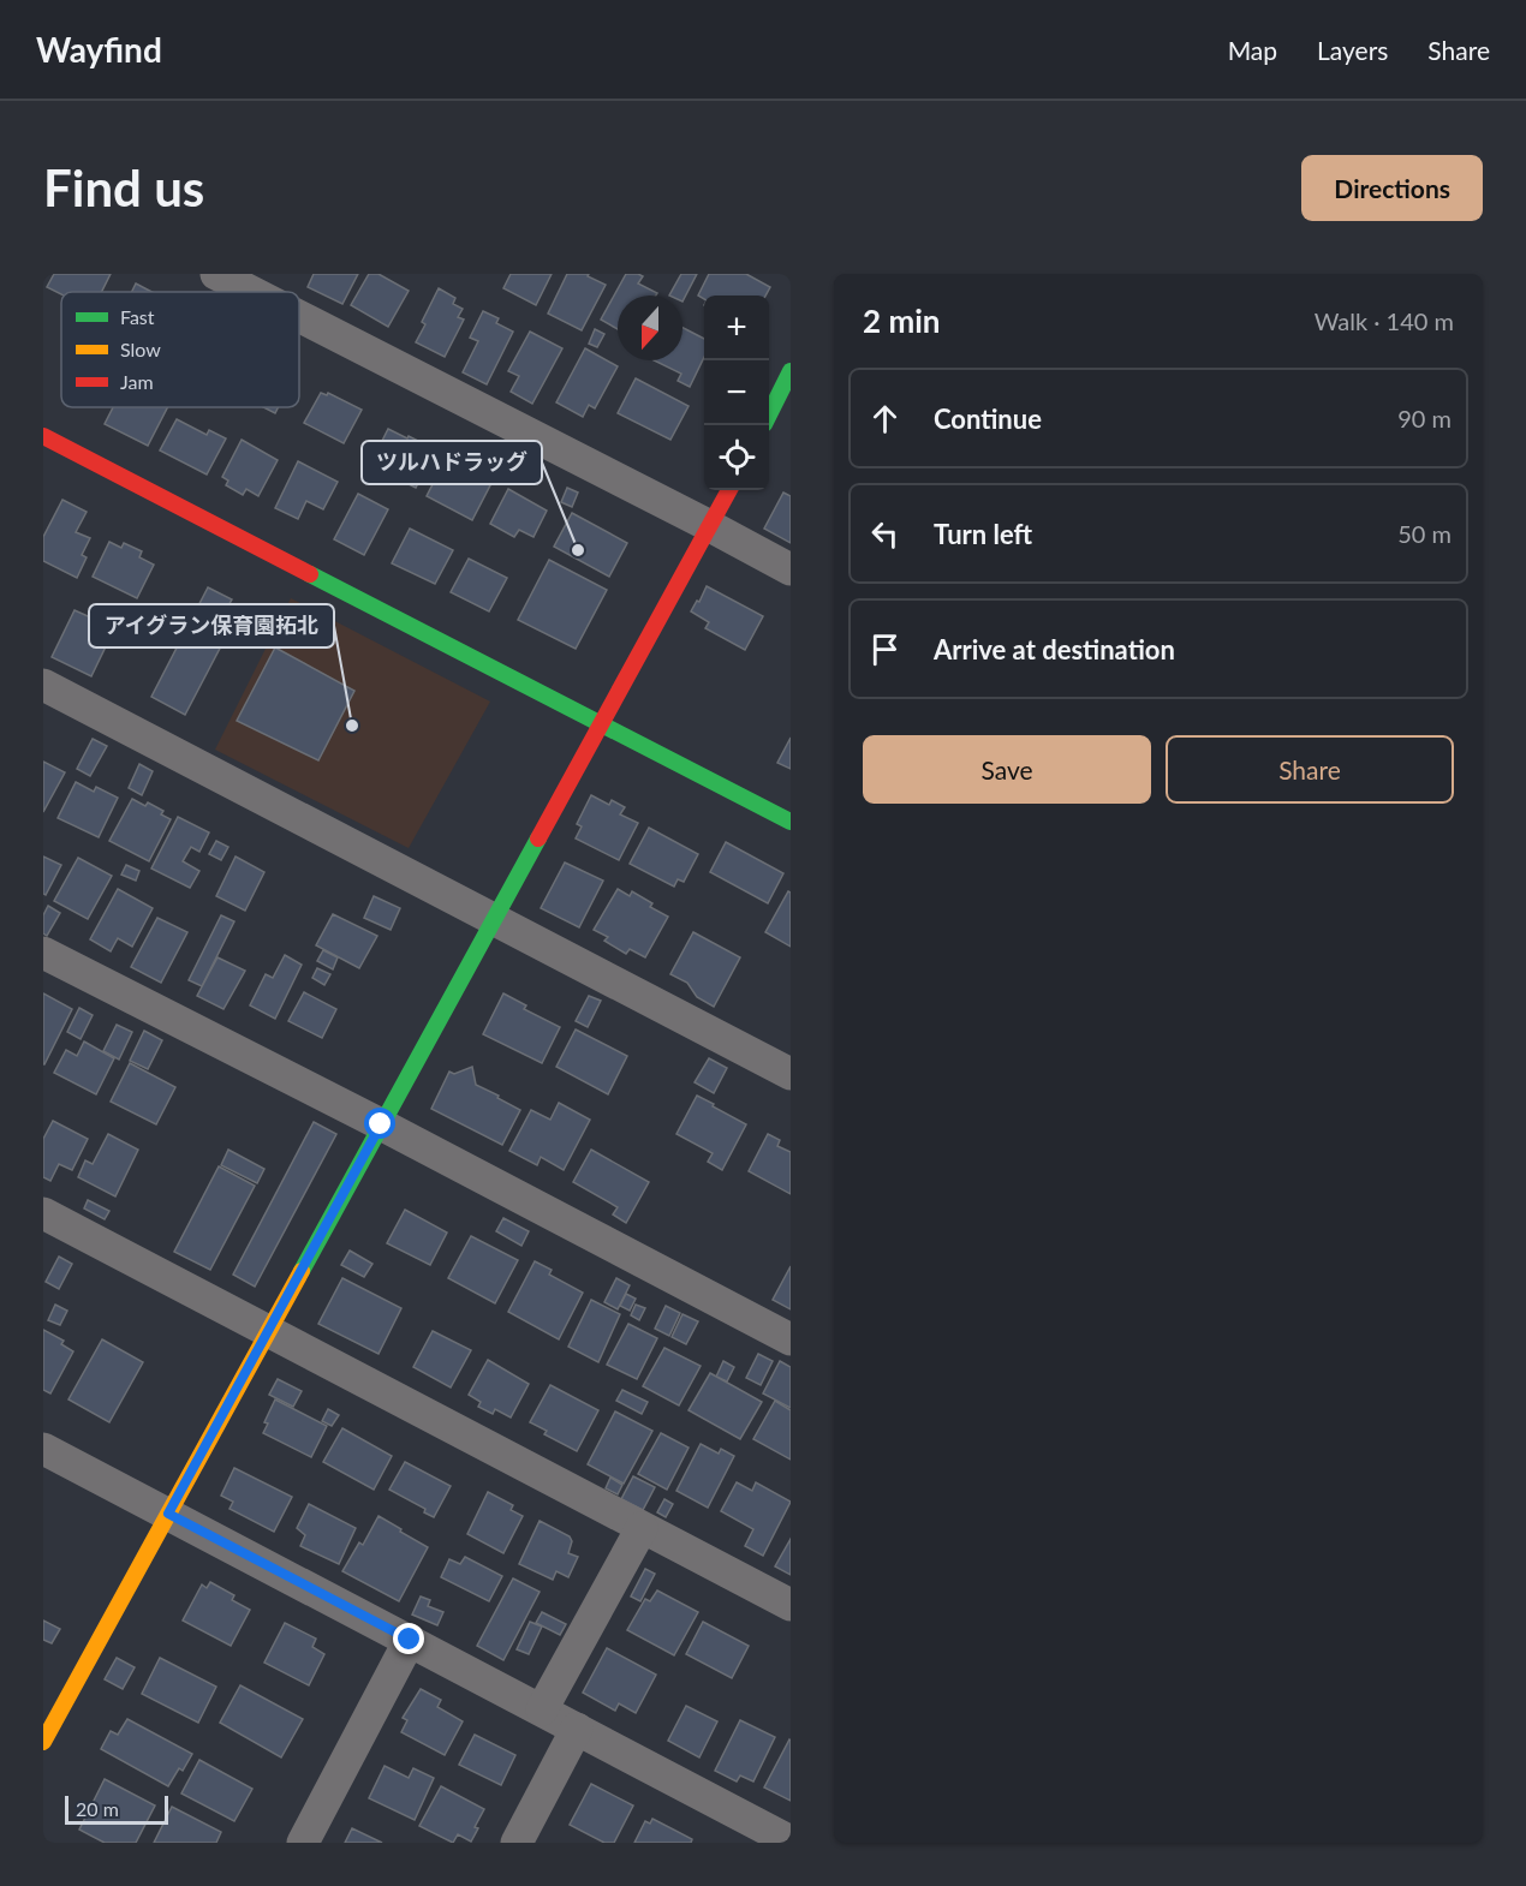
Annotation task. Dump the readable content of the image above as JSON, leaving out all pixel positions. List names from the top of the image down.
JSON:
{
  "places": ["ツルハドラッグ", "アイグラン保育園拓北"],
  "legend": ["Fast", "Slow", "Jam"],
  "scale_bar": "20 m",
  "north": "bottom",
  "page": {
    "header": "Wayfind",
    "nav": ["Map", "Layers", "Share"],
    "buttons": [
      "Directions",
      ["Save", "Share"]
    ],
    "title": "Find us",
    "heading": ["2 min", "Walk · 140 m"],
    "map_buttons": ["+", "−"],
    "list": [
      ["Continue", "90 m"],
      ["Turn left", "50 m"],
      "Arrive at destination"
    ],
    "scale": "20 m"
  }
}
